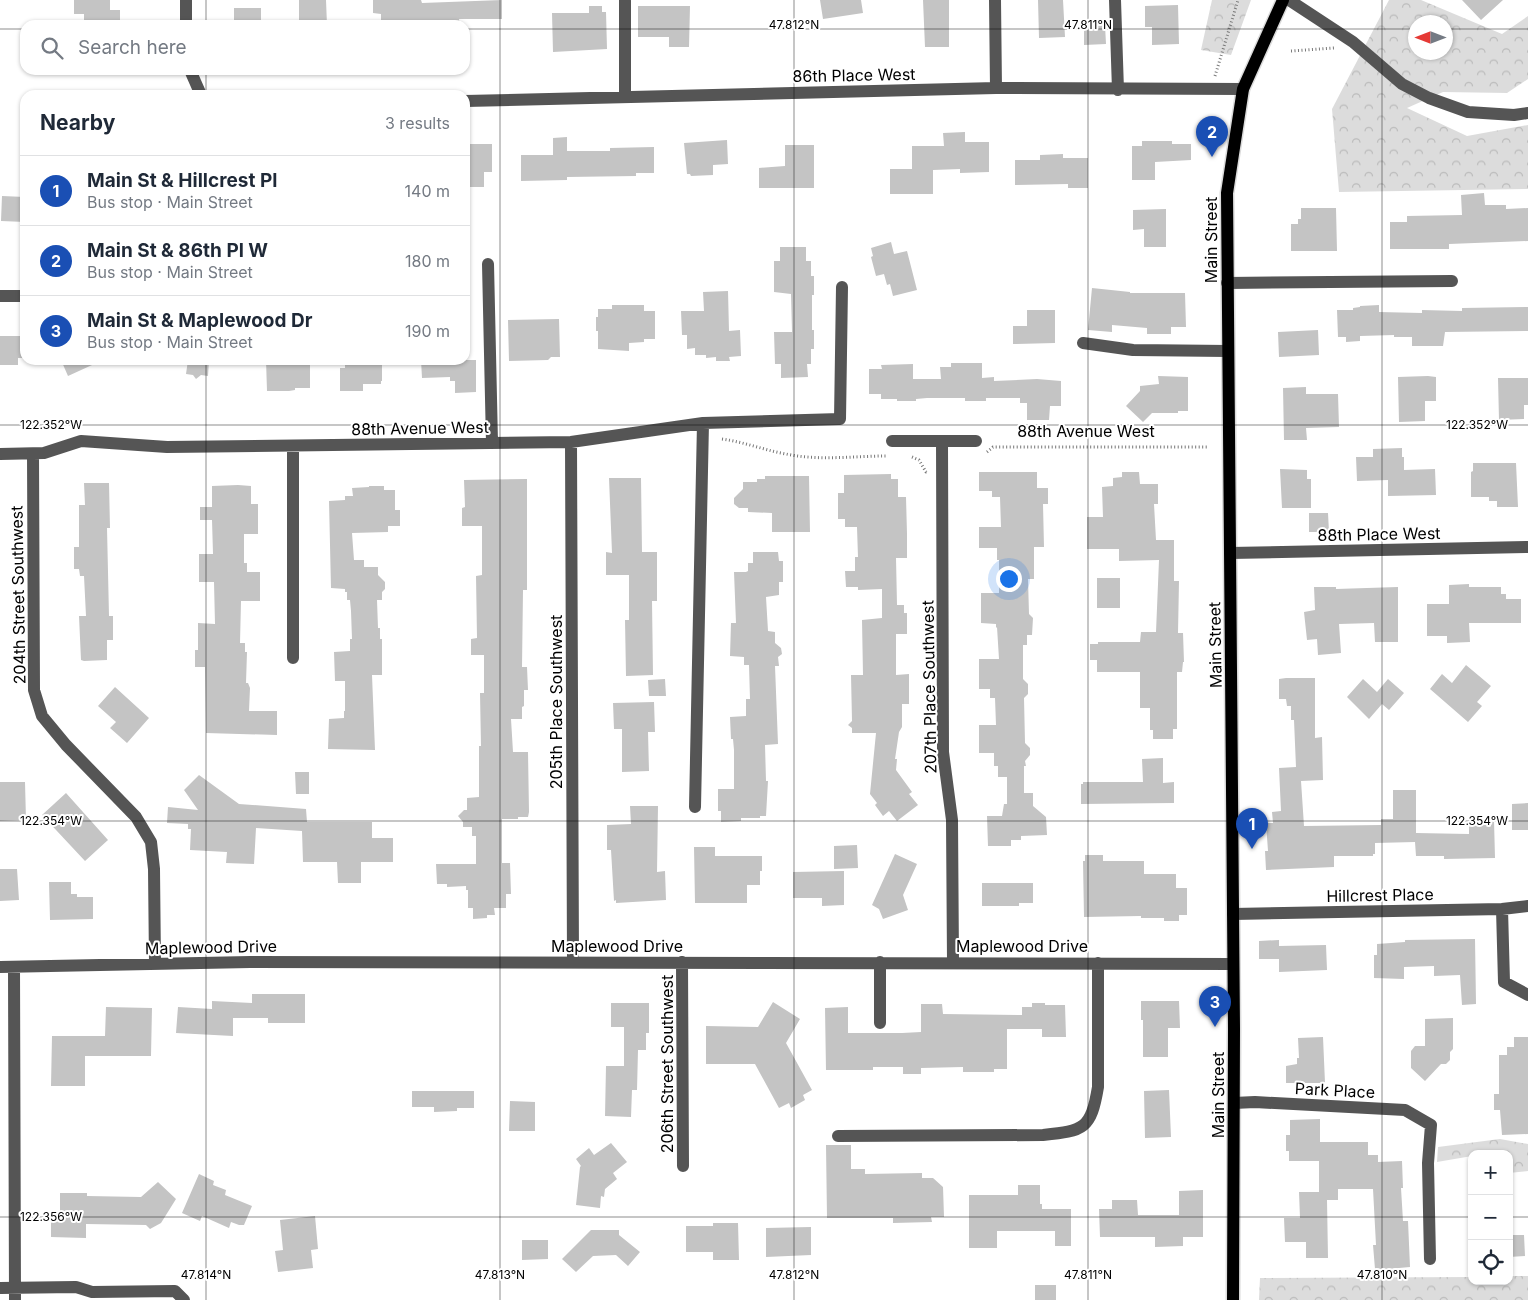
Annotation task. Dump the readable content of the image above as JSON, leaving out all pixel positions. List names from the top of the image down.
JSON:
{
  "streets": {
    "main road": ["Main Street"],
    "street": [
      "86th Place West",
      "88th Avenue West",
      "88th Place West",
      "204th Street Southwest",
      "207th Place Southwest",
      "205th Place Southwest",
      "Hillcrest Place",
      "Maplewood Drive",
      "206th Street Southwest",
      "Park Place"
    ]
  },
  "crossings": [
    ["86th Place West", "Main Street"],
    ["Main Street", "88th Place West"],
    ["Main Street", "Hillcrest Place"],
    ["Main Street", "Maplewood Drive"],
    ["Main Street", "Park Place"],
    ["88th Avenue West", "204th Street Southwest"],
    ["88th Avenue West", "205th Place Southwest"],
    ["204th Street Southwest", "Maplewood Drive"],
    ["207th Place Southwest", "Maplewood Drive"],
    ["205th Place Southwest", "Maplewood Drive"],
    ["Maplewood Drive", "206th Street Southwest"]
  ],
  "north": "left",
  "page": {
    "search": "Search here",
    "heading": ["Nearby", "3 results"],
    "pins": ["2", "1", "3"],
    "list": [
      {
        "mark": "1",
        "name": "Main St & Hillcrest Pl",
        "note": "Bus stop · Main Street",
        "value": "140 m"
      },
      {
        "mark": "2",
        "name": "Main St & 86th Pl W",
        "note": "Bus stop · Main Street",
        "value": "180 m"
      },
      {
        "mark": "3",
        "name": "Main St & Maplewood Dr",
        "note": "Bus stop · Main Street",
        "value": "190 m"
      }
    ],
    "map_buttons": ["+", "−"]
  },
  "coordinates": [
    "47.812°N",
    "47.811°N",
    "122.352°W",
    "122.354°W",
    "122.356°W",
    "47.814°N",
    "47.813°N",
    "47.810°N"
  ]
}
